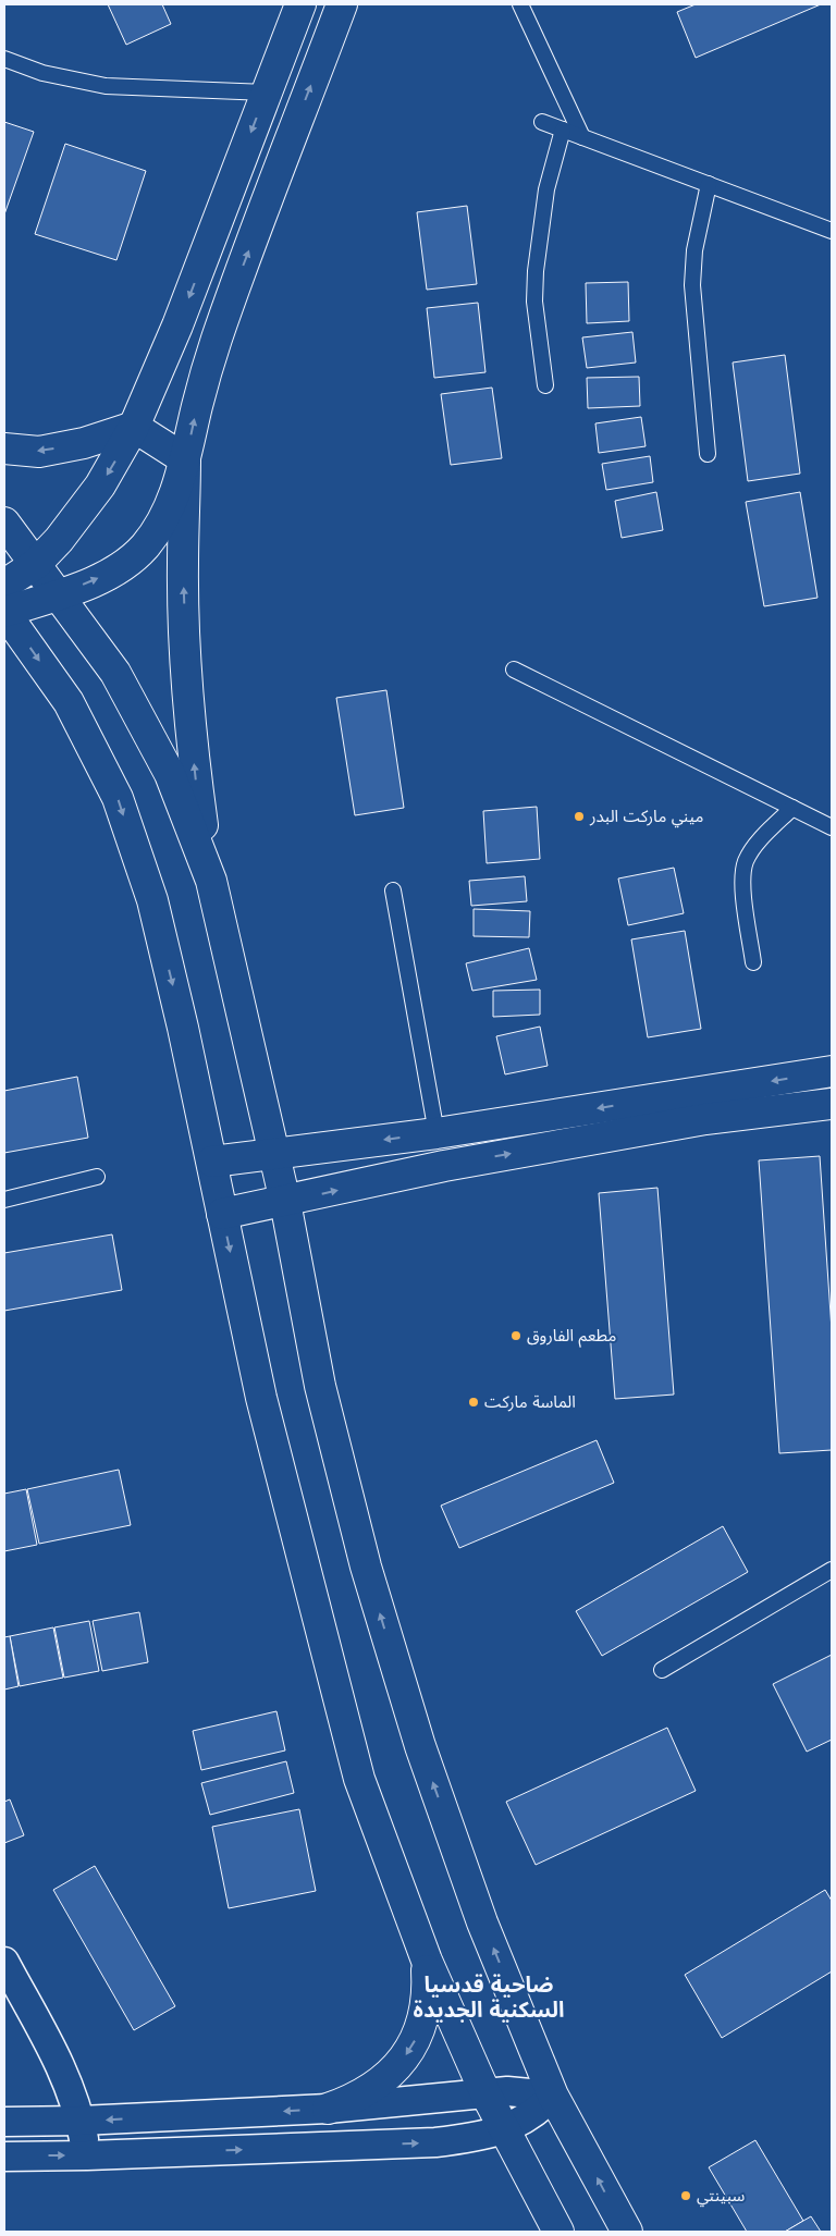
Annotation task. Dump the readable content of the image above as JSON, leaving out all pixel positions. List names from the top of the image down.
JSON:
{
  "districts": ["ضاحية قدسيا السكنية الجديدة"],
  "places": [
    "ميني ماركت البدر",
    "مطعم الفاروق",
    "الماسة ماركت",
    "سبينتي"
  ]
}
